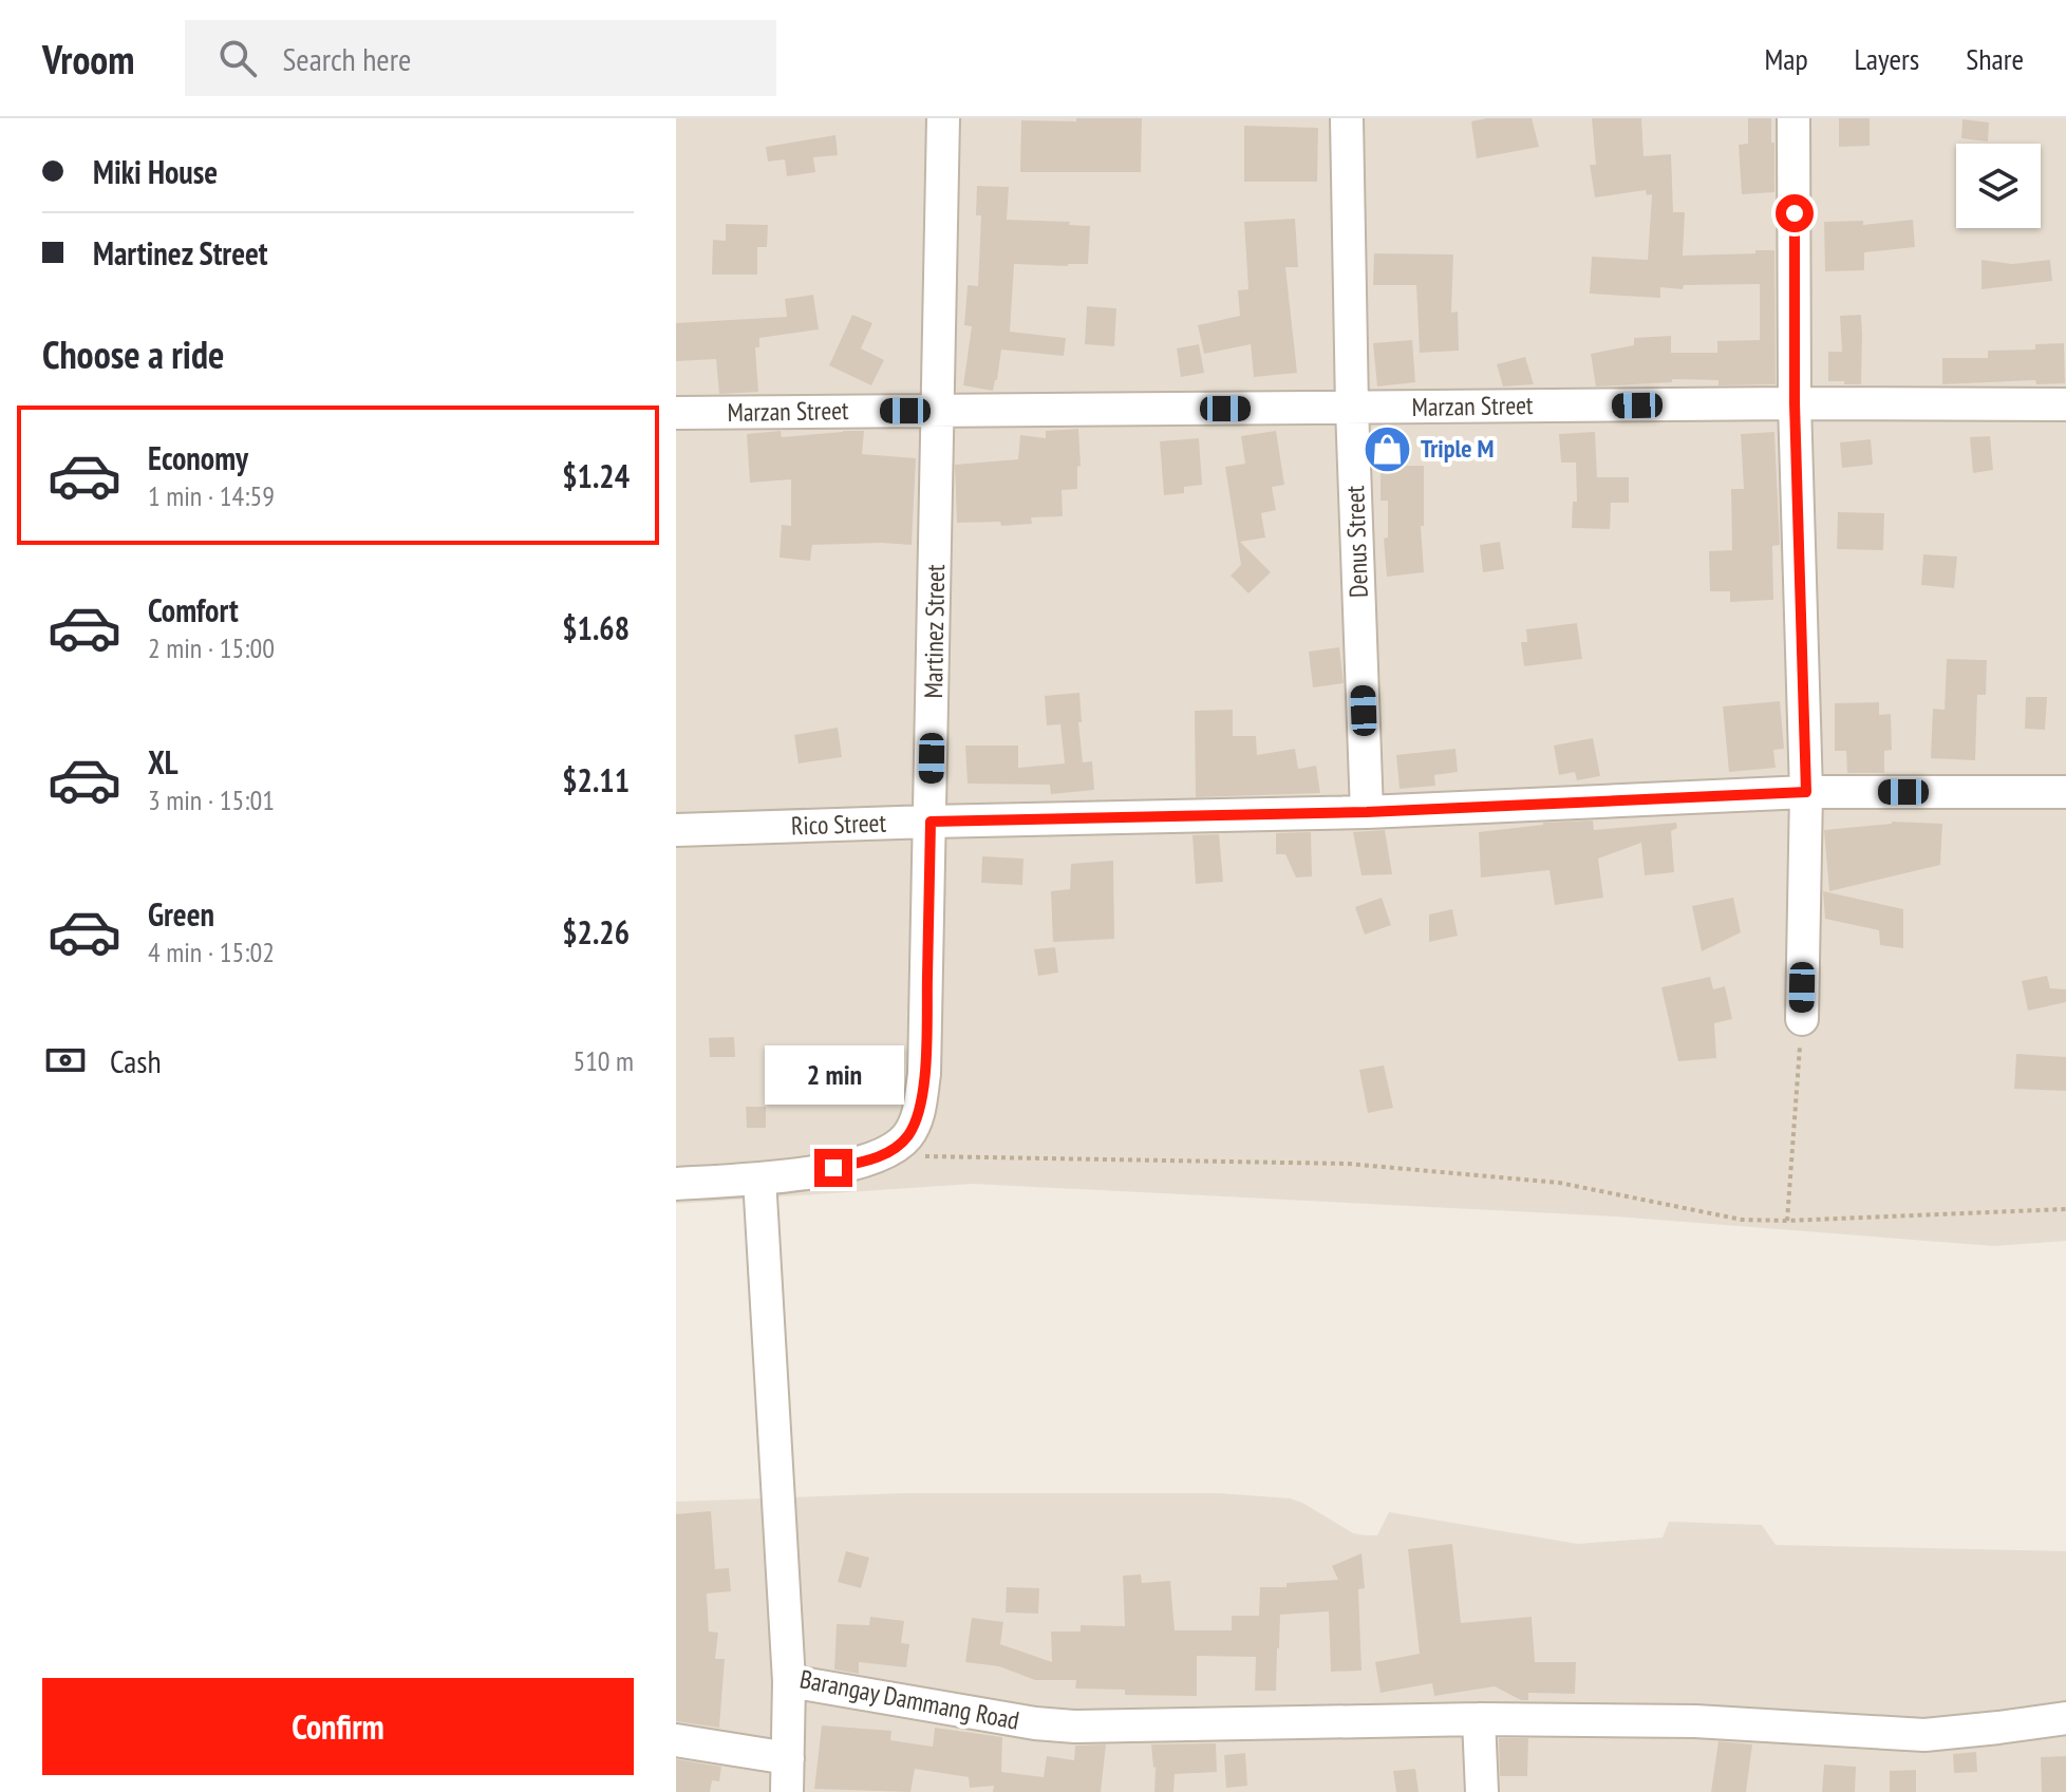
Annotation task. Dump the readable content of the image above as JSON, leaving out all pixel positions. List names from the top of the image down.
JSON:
{
  "streets": {
    "street": [
      "Marzan Street",
      "Denus Street",
      "Martinez Street",
      "Rico Street",
      "Barangay Dammang Road"
    ]
  },
  "crossings": [
    ["Marzan Street", "Denus Street"],
    ["Marzan Street", "Martinez Street"],
    ["Denus Street", "Rico Street"],
    ["Martinez Street", "Rico Street"],
    ["Martinez Street", "Barangay Dammang Road"]
  ],
  "places": {
    "shop": ["Triple M"]
  },
  "page": {
    "header": "Vroom",
    "search": "Search here",
    "nav": ["Map", "Layers", "Share"],
    "banner": ["Miki House", "Martinez Street"],
    "heading": "Choose a ride",
    "list": [
      {
        "name": "Economy",
        "note": "1 min · 14:59",
        "value": "$1.24"
      },
      {
        "name": "Comfort",
        "note": "2 min · 15:00",
        "value": "$1.68"
      },
      {
        "name": "XL",
        "note": "3 min · 15:01",
        "value": "$2.11"
      },
      {
        "name": "Green",
        "note": "4 min · 15:02",
        "value": "$2.26"
      }
    ],
    "pay": ["Cash", "510 m"],
    "bubble": "2 min",
    "buttons": "Confirm"
  }
}
